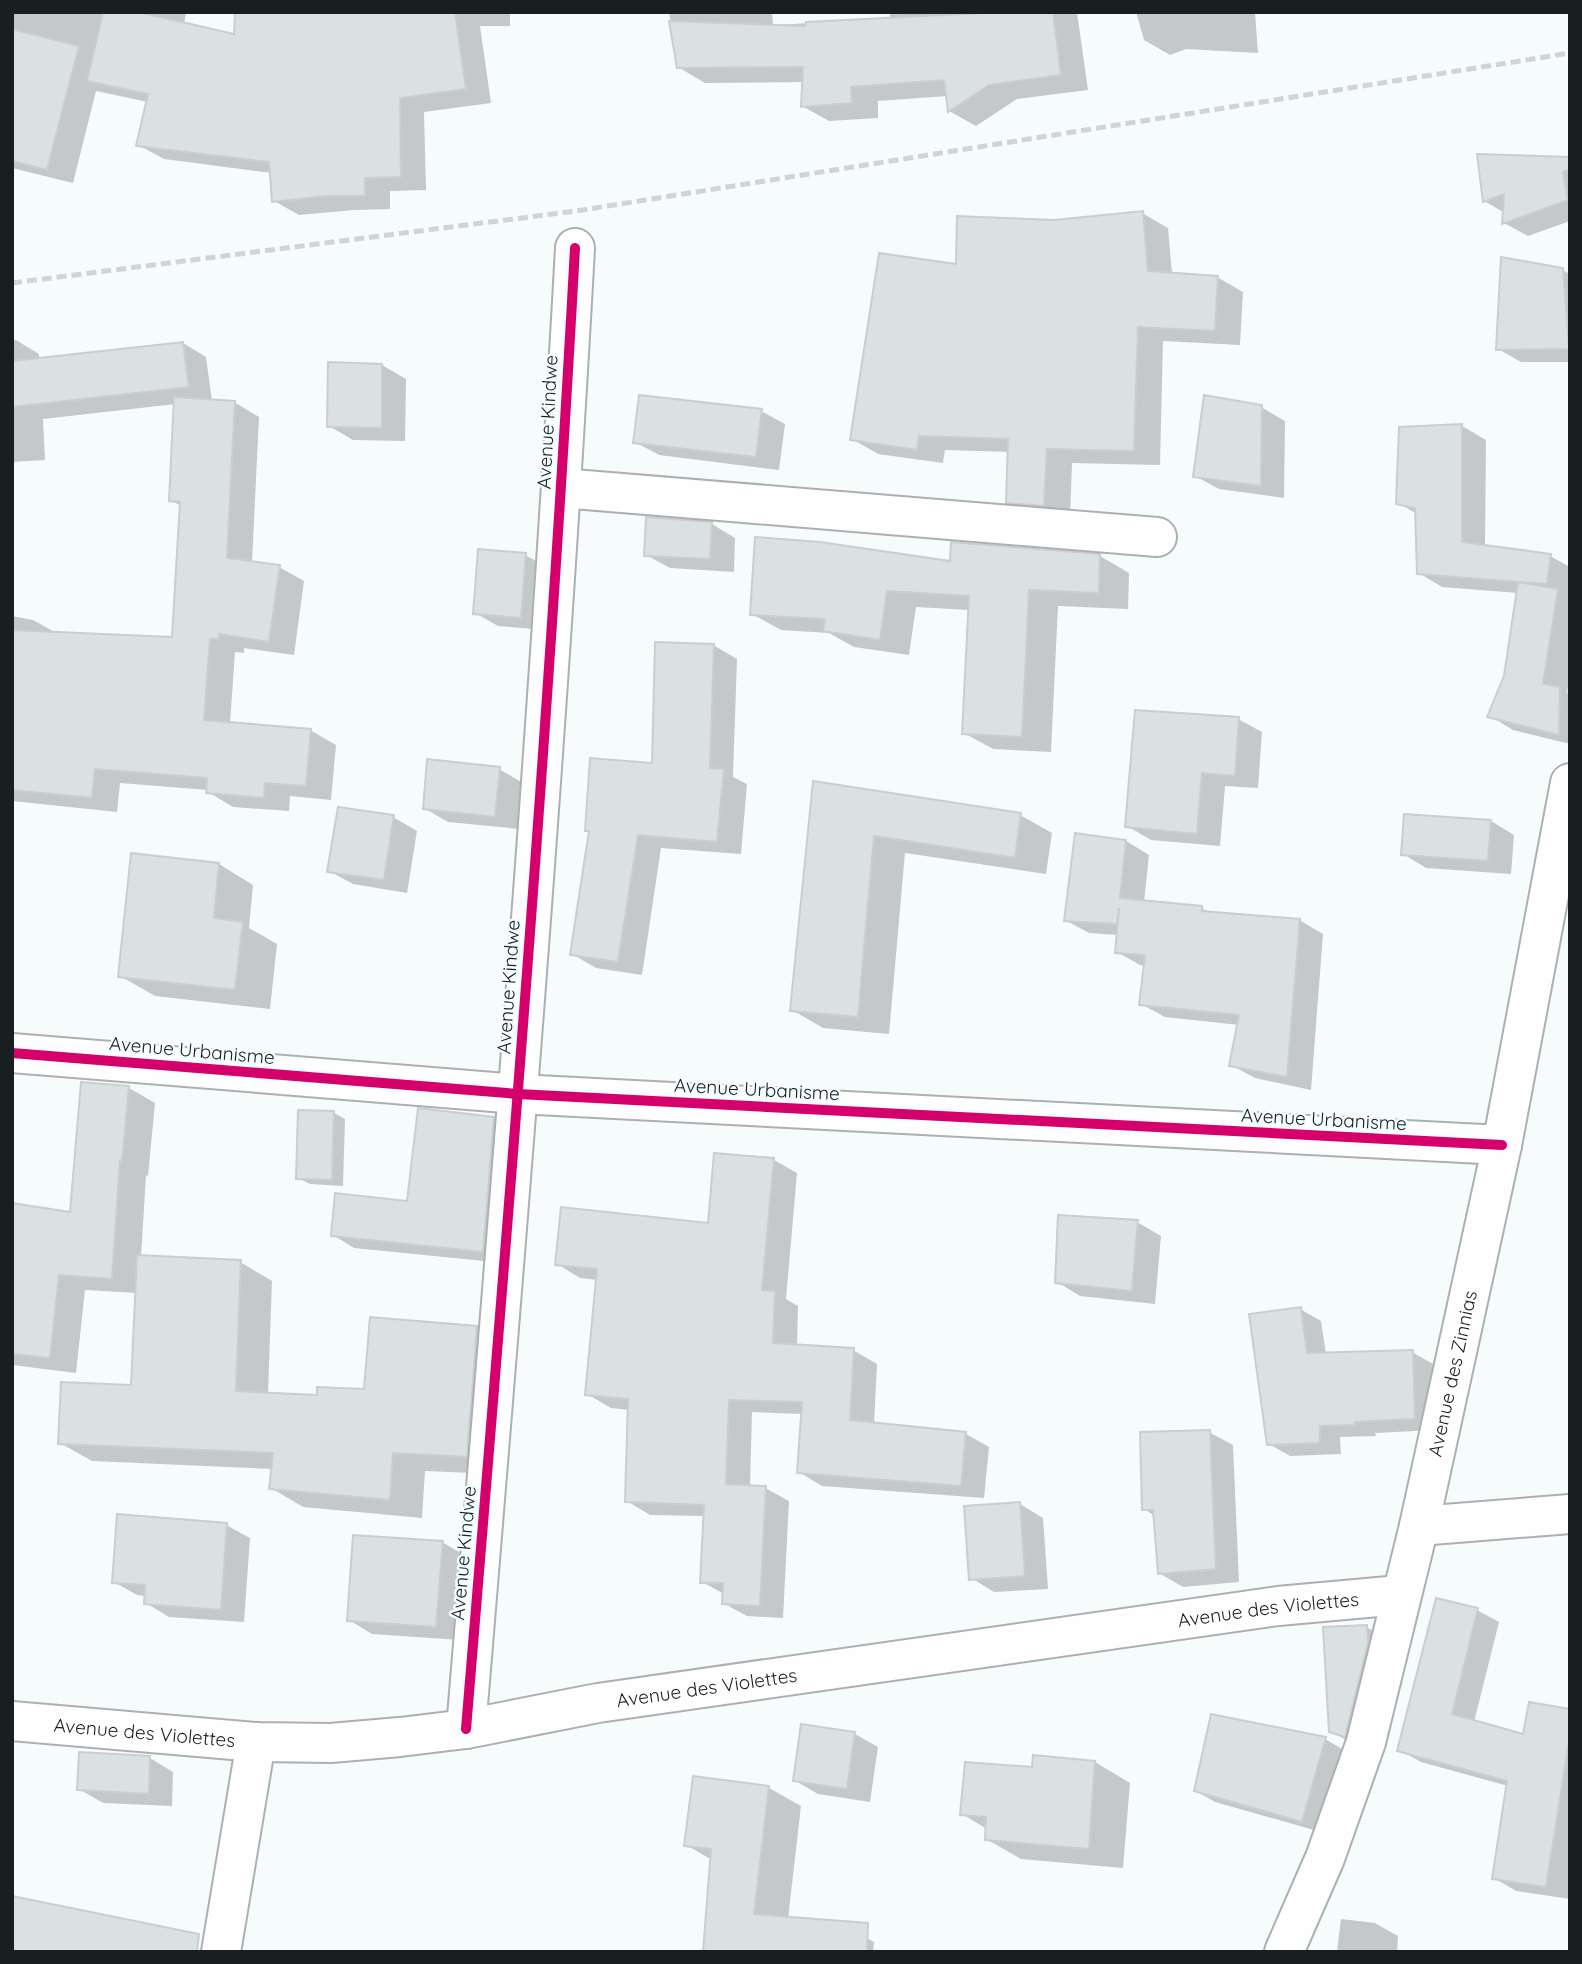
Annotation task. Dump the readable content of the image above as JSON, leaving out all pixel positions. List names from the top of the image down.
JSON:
{
  "streets": {
    "street": [
      "Avenue Kindwe",
      "Avenue Urbanisme",
      "Avenue des Zinnias",
      "Avenue des Violettes"
    ]
  },
  "crossings": [
    ["Avenue Kindwe", "Avenue Urbanisme"],
    ["Avenue Kindwe", "Avenue des Violettes"],
    ["Avenue Urbanisme", "Avenue des Zinnias"],
    ["Avenue des Zinnias", "Avenue des Violettes"]
  ]
}
